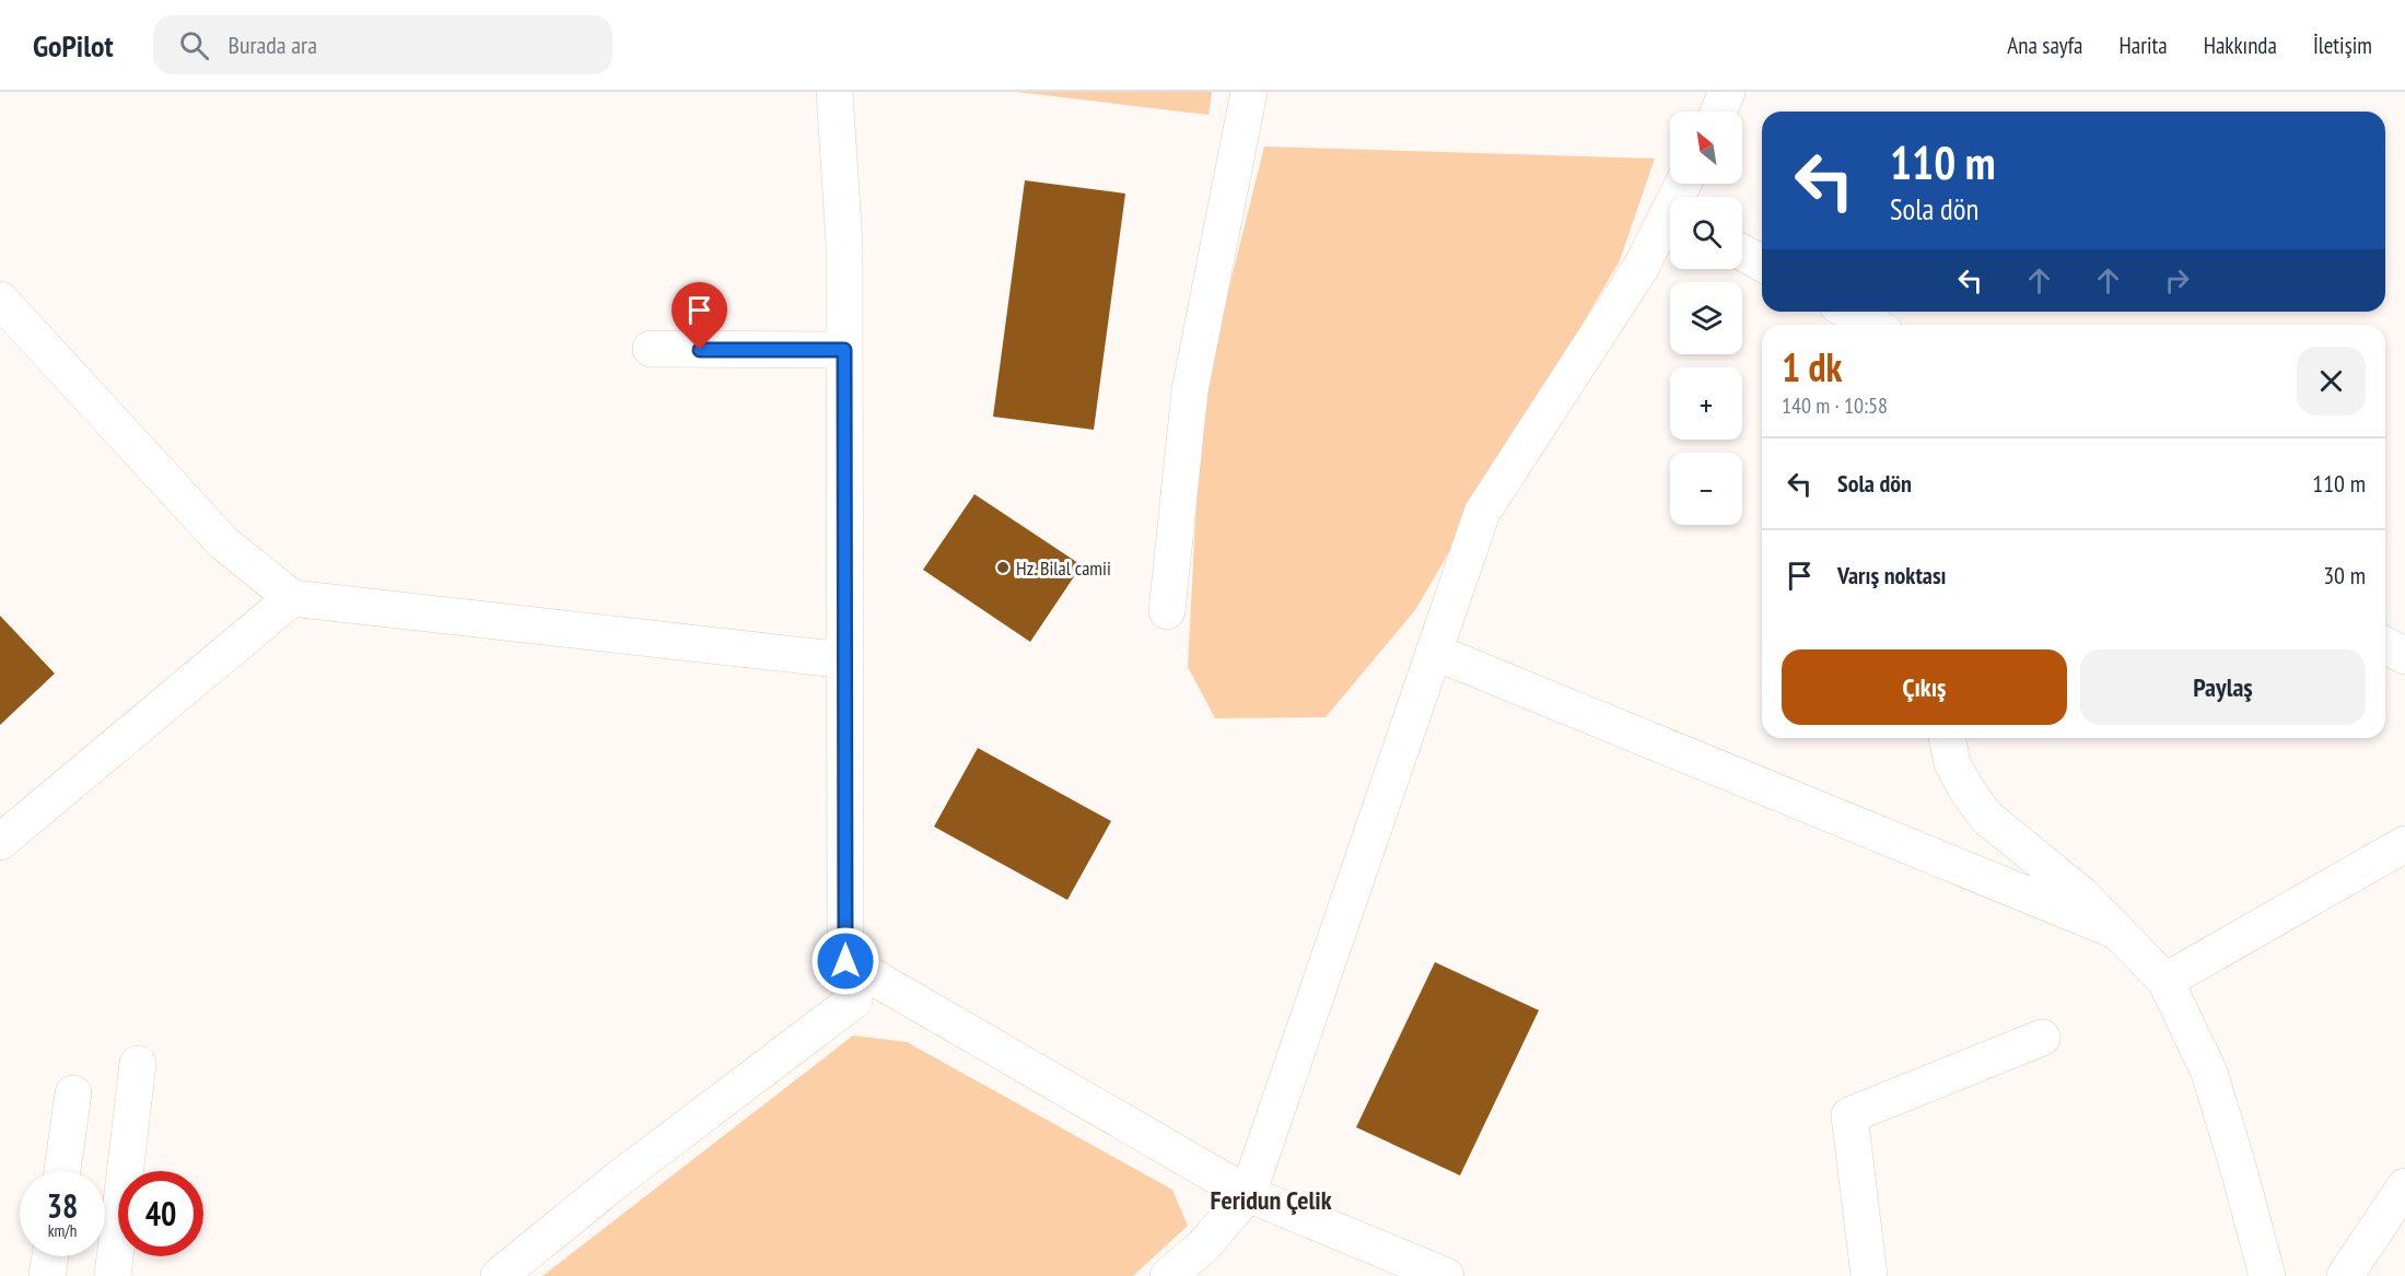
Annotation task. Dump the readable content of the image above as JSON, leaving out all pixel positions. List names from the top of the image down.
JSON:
{
  "districts": ["Feridun Çelik"],
  "places": ["Hz. Bilal camii"],
  "north": "top left",
  "page": {
    "header": "GoPilot",
    "search": "Burada ara",
    "nav": [
      "Ana sayfa",
      "Harita",
      "Hakkında",
      "İletişim"
    ],
    "map_buttons": ["+", "−"],
    "turn": ["110 m", "Sola dön"],
    "heading": ["1 dk", "140 m · 10:58"],
    "list": [
      {
        "name": "Sola dön",
        "value": "110 m"
      },
      {
        "name": "Varış noktası",
        "value": "30 m"
      }
    ],
    "buttons": ["Çıkış", "Paylaş"],
    "speed": "38 km/h",
    "limit": "40"
  }
}
